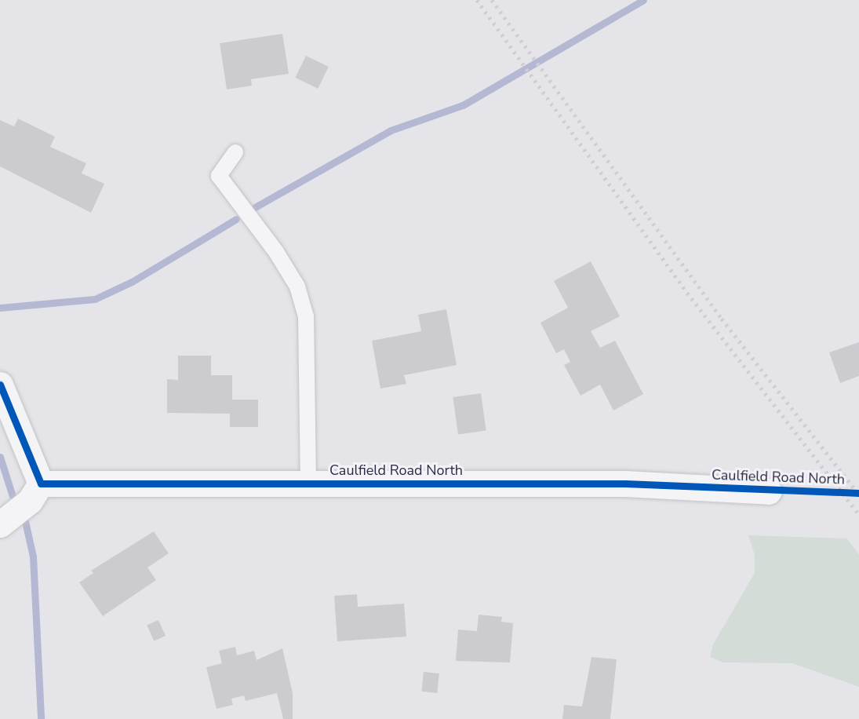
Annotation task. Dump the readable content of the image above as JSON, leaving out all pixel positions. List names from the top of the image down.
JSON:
{
  "streets": {
    "street": ["Caulfield Road North"]
  }
}
